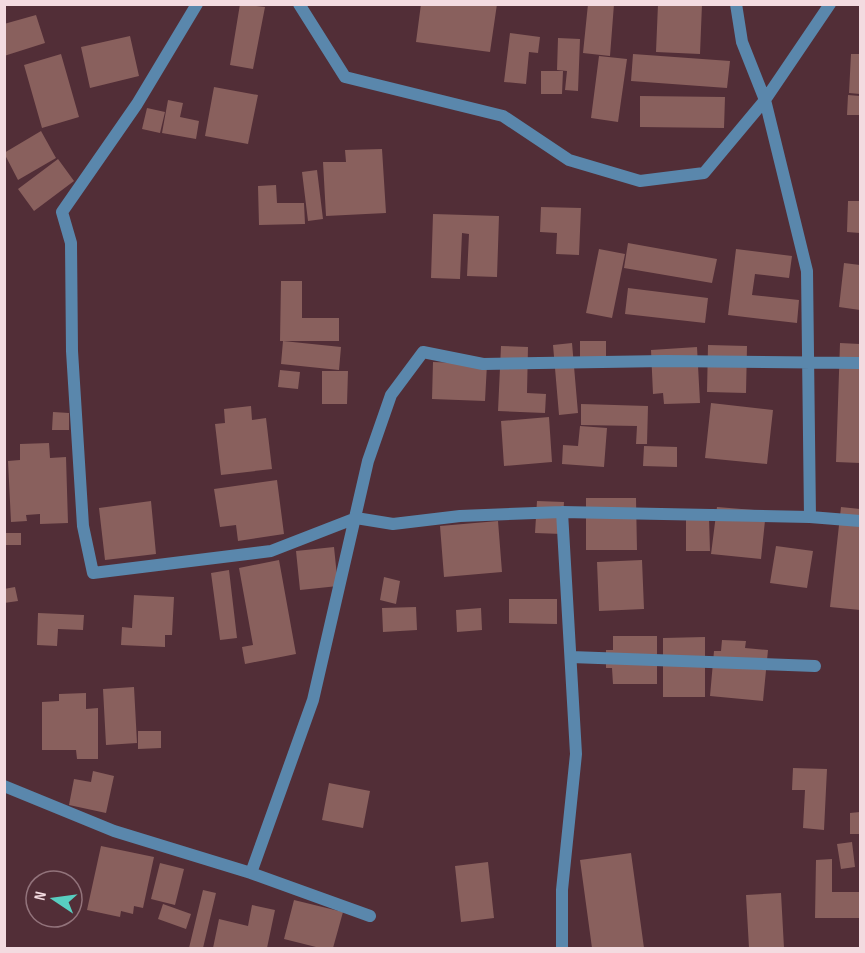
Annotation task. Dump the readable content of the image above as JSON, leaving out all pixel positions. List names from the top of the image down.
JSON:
{
  "north": "left"
}
